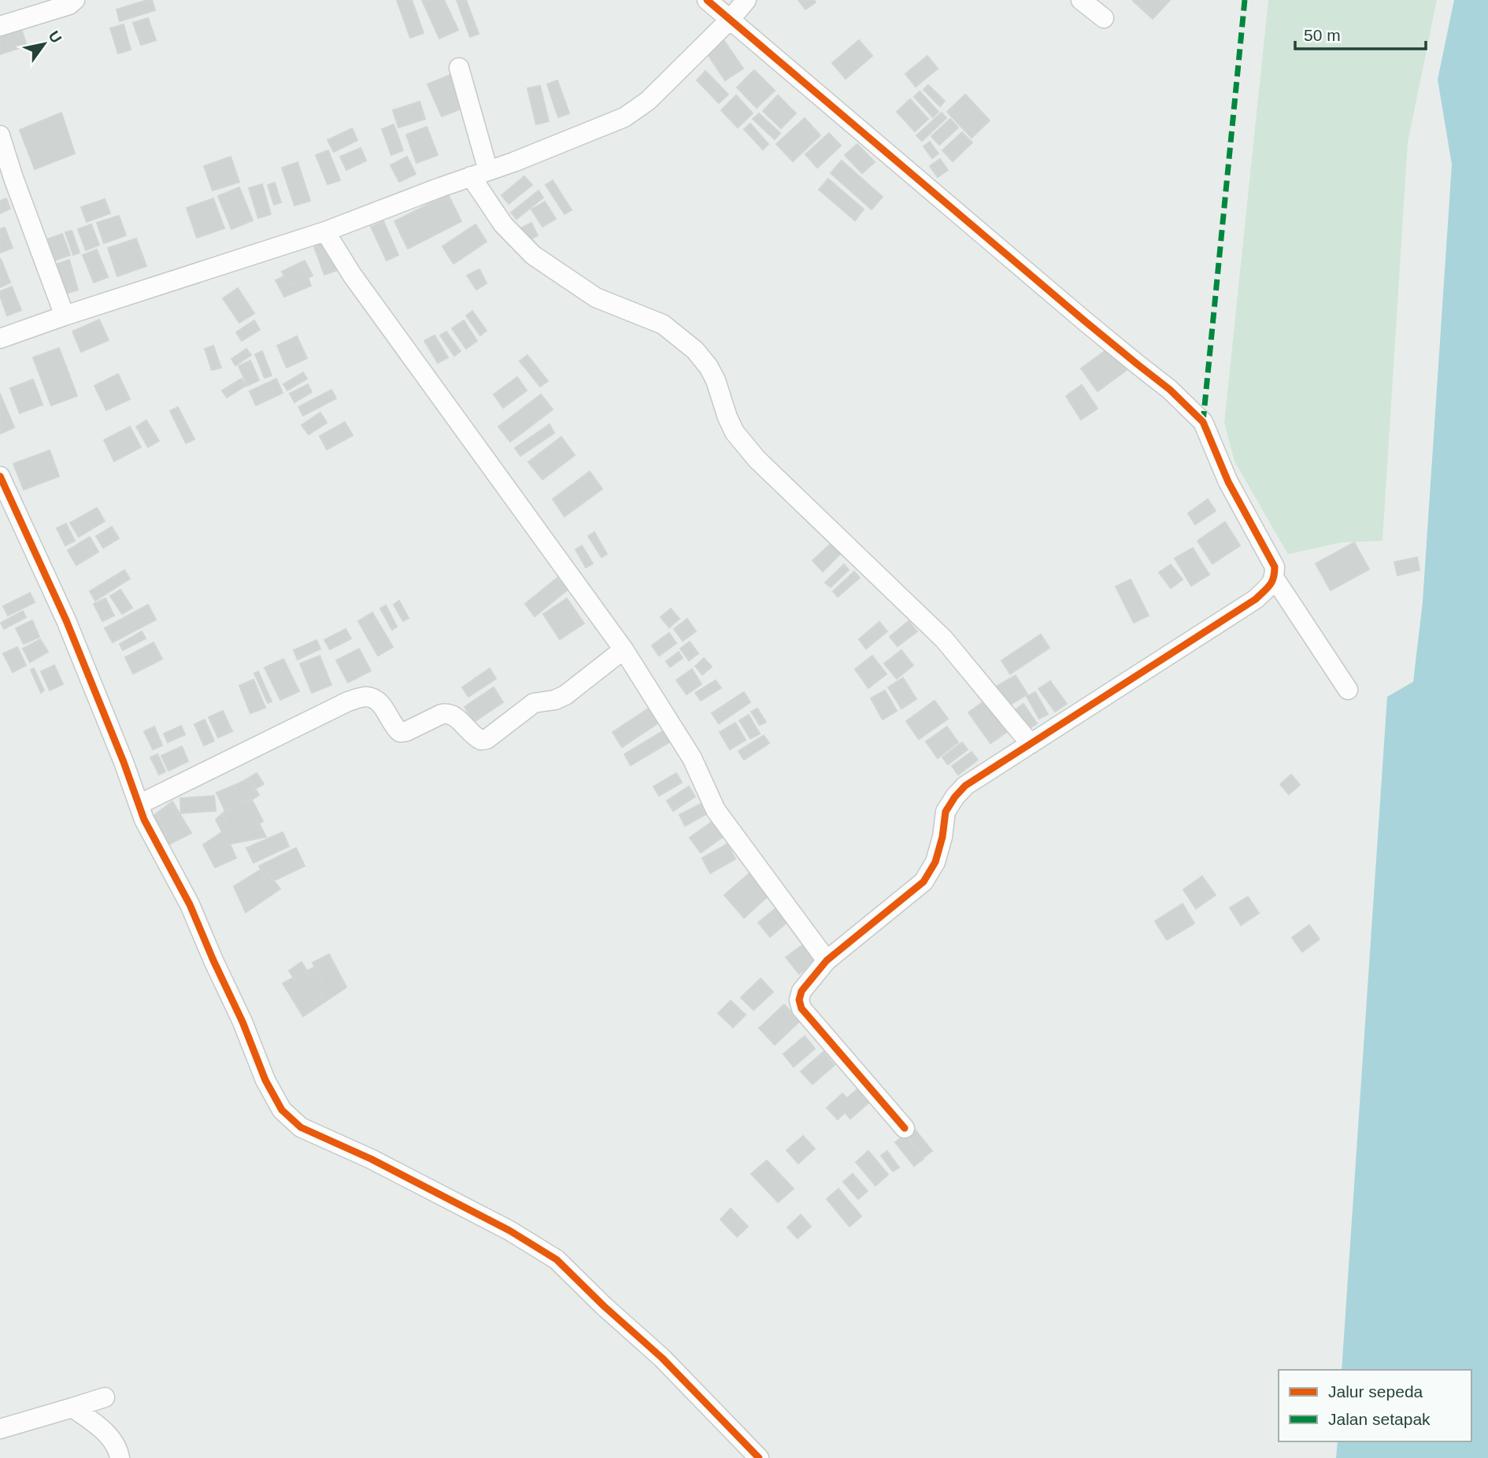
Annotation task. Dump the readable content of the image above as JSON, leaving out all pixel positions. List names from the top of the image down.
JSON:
{
  "legend": ["Jalur sepeda", "Jalan setapak"],
  "scale_bar": "50 m",
  "north": "top right"
}
